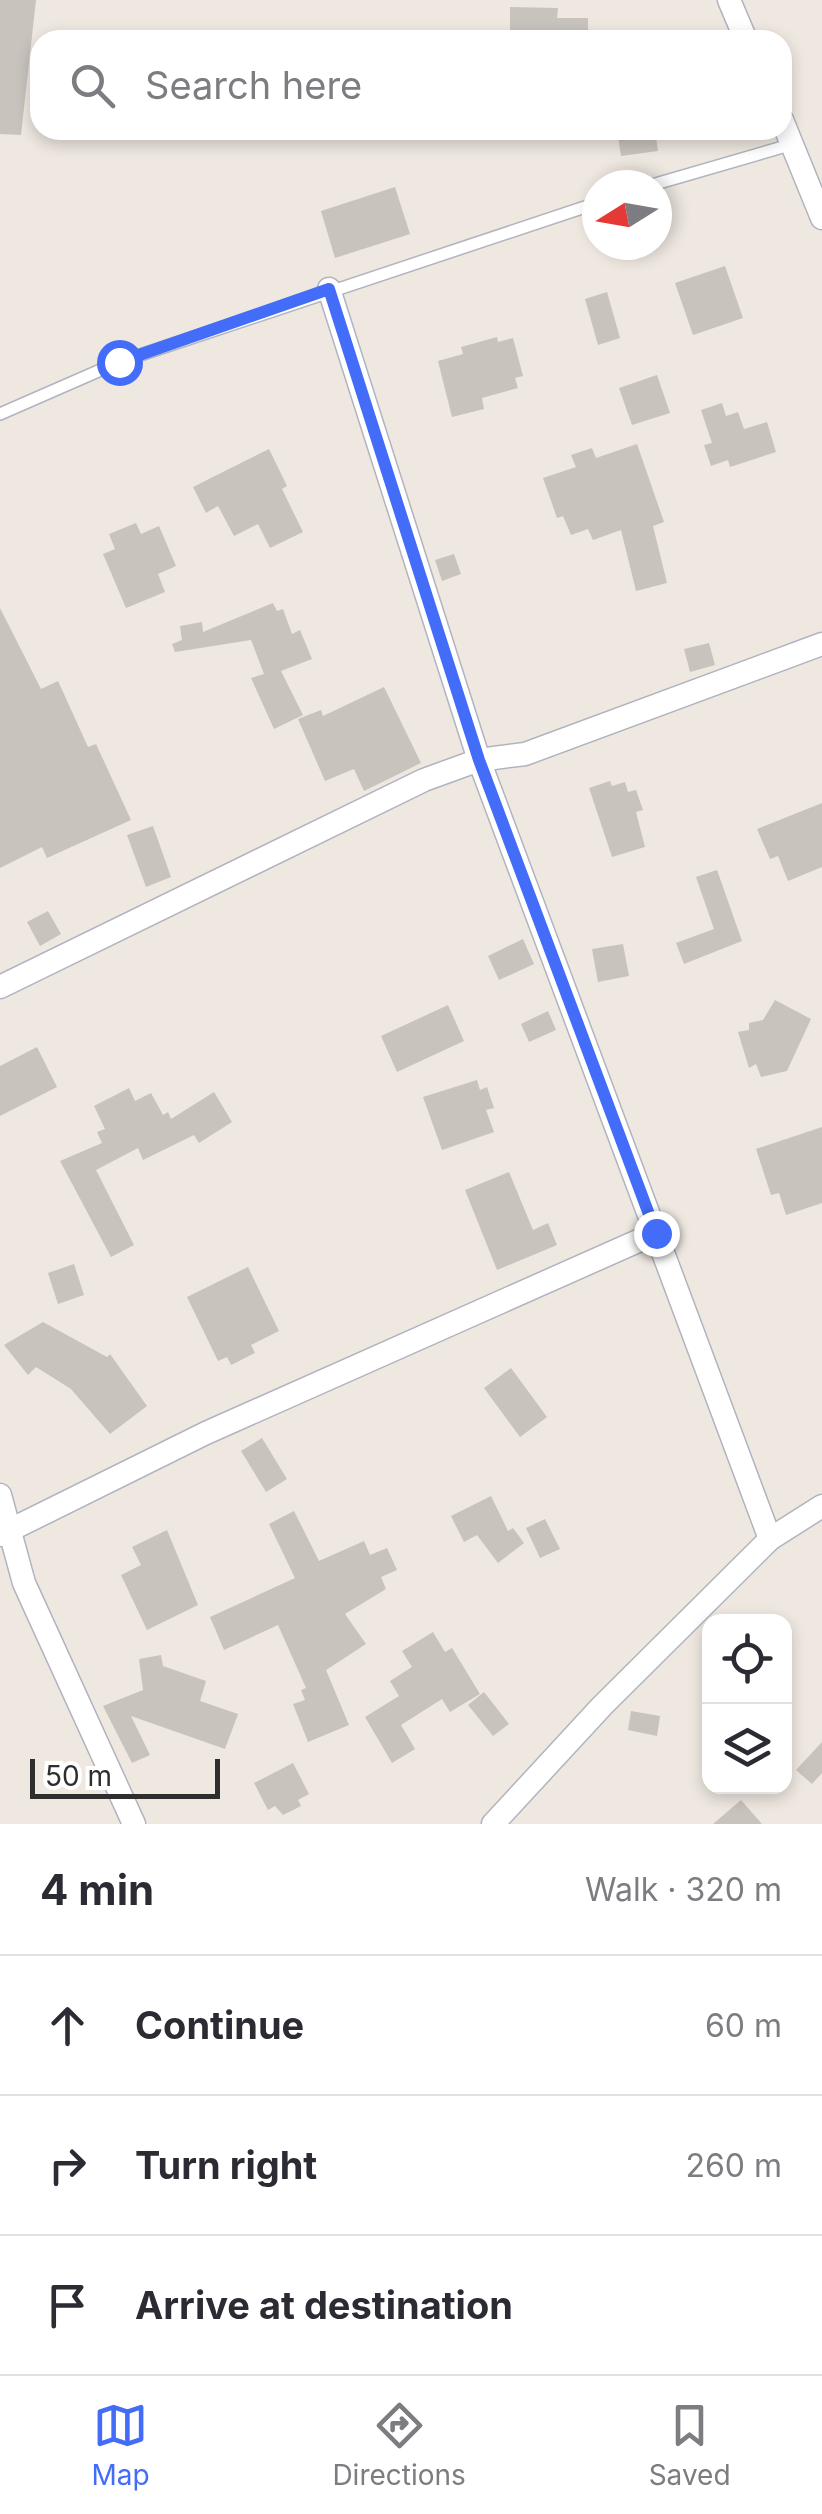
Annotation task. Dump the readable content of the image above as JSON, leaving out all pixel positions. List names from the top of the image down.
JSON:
{
  "scale_bar": "50 m",
  "north": "left",
  "page": {
    "search": "Search here",
    "scale": "50 m",
    "heading": ["4 min", "Walk · 320 m"],
    "list": [
      ["Continue", "60 m"],
      ["Turn right", "260 m"],
      "Arrive at destination"
    ],
    "nav": ["Map", "Directions", "Saved"]
  }
}
